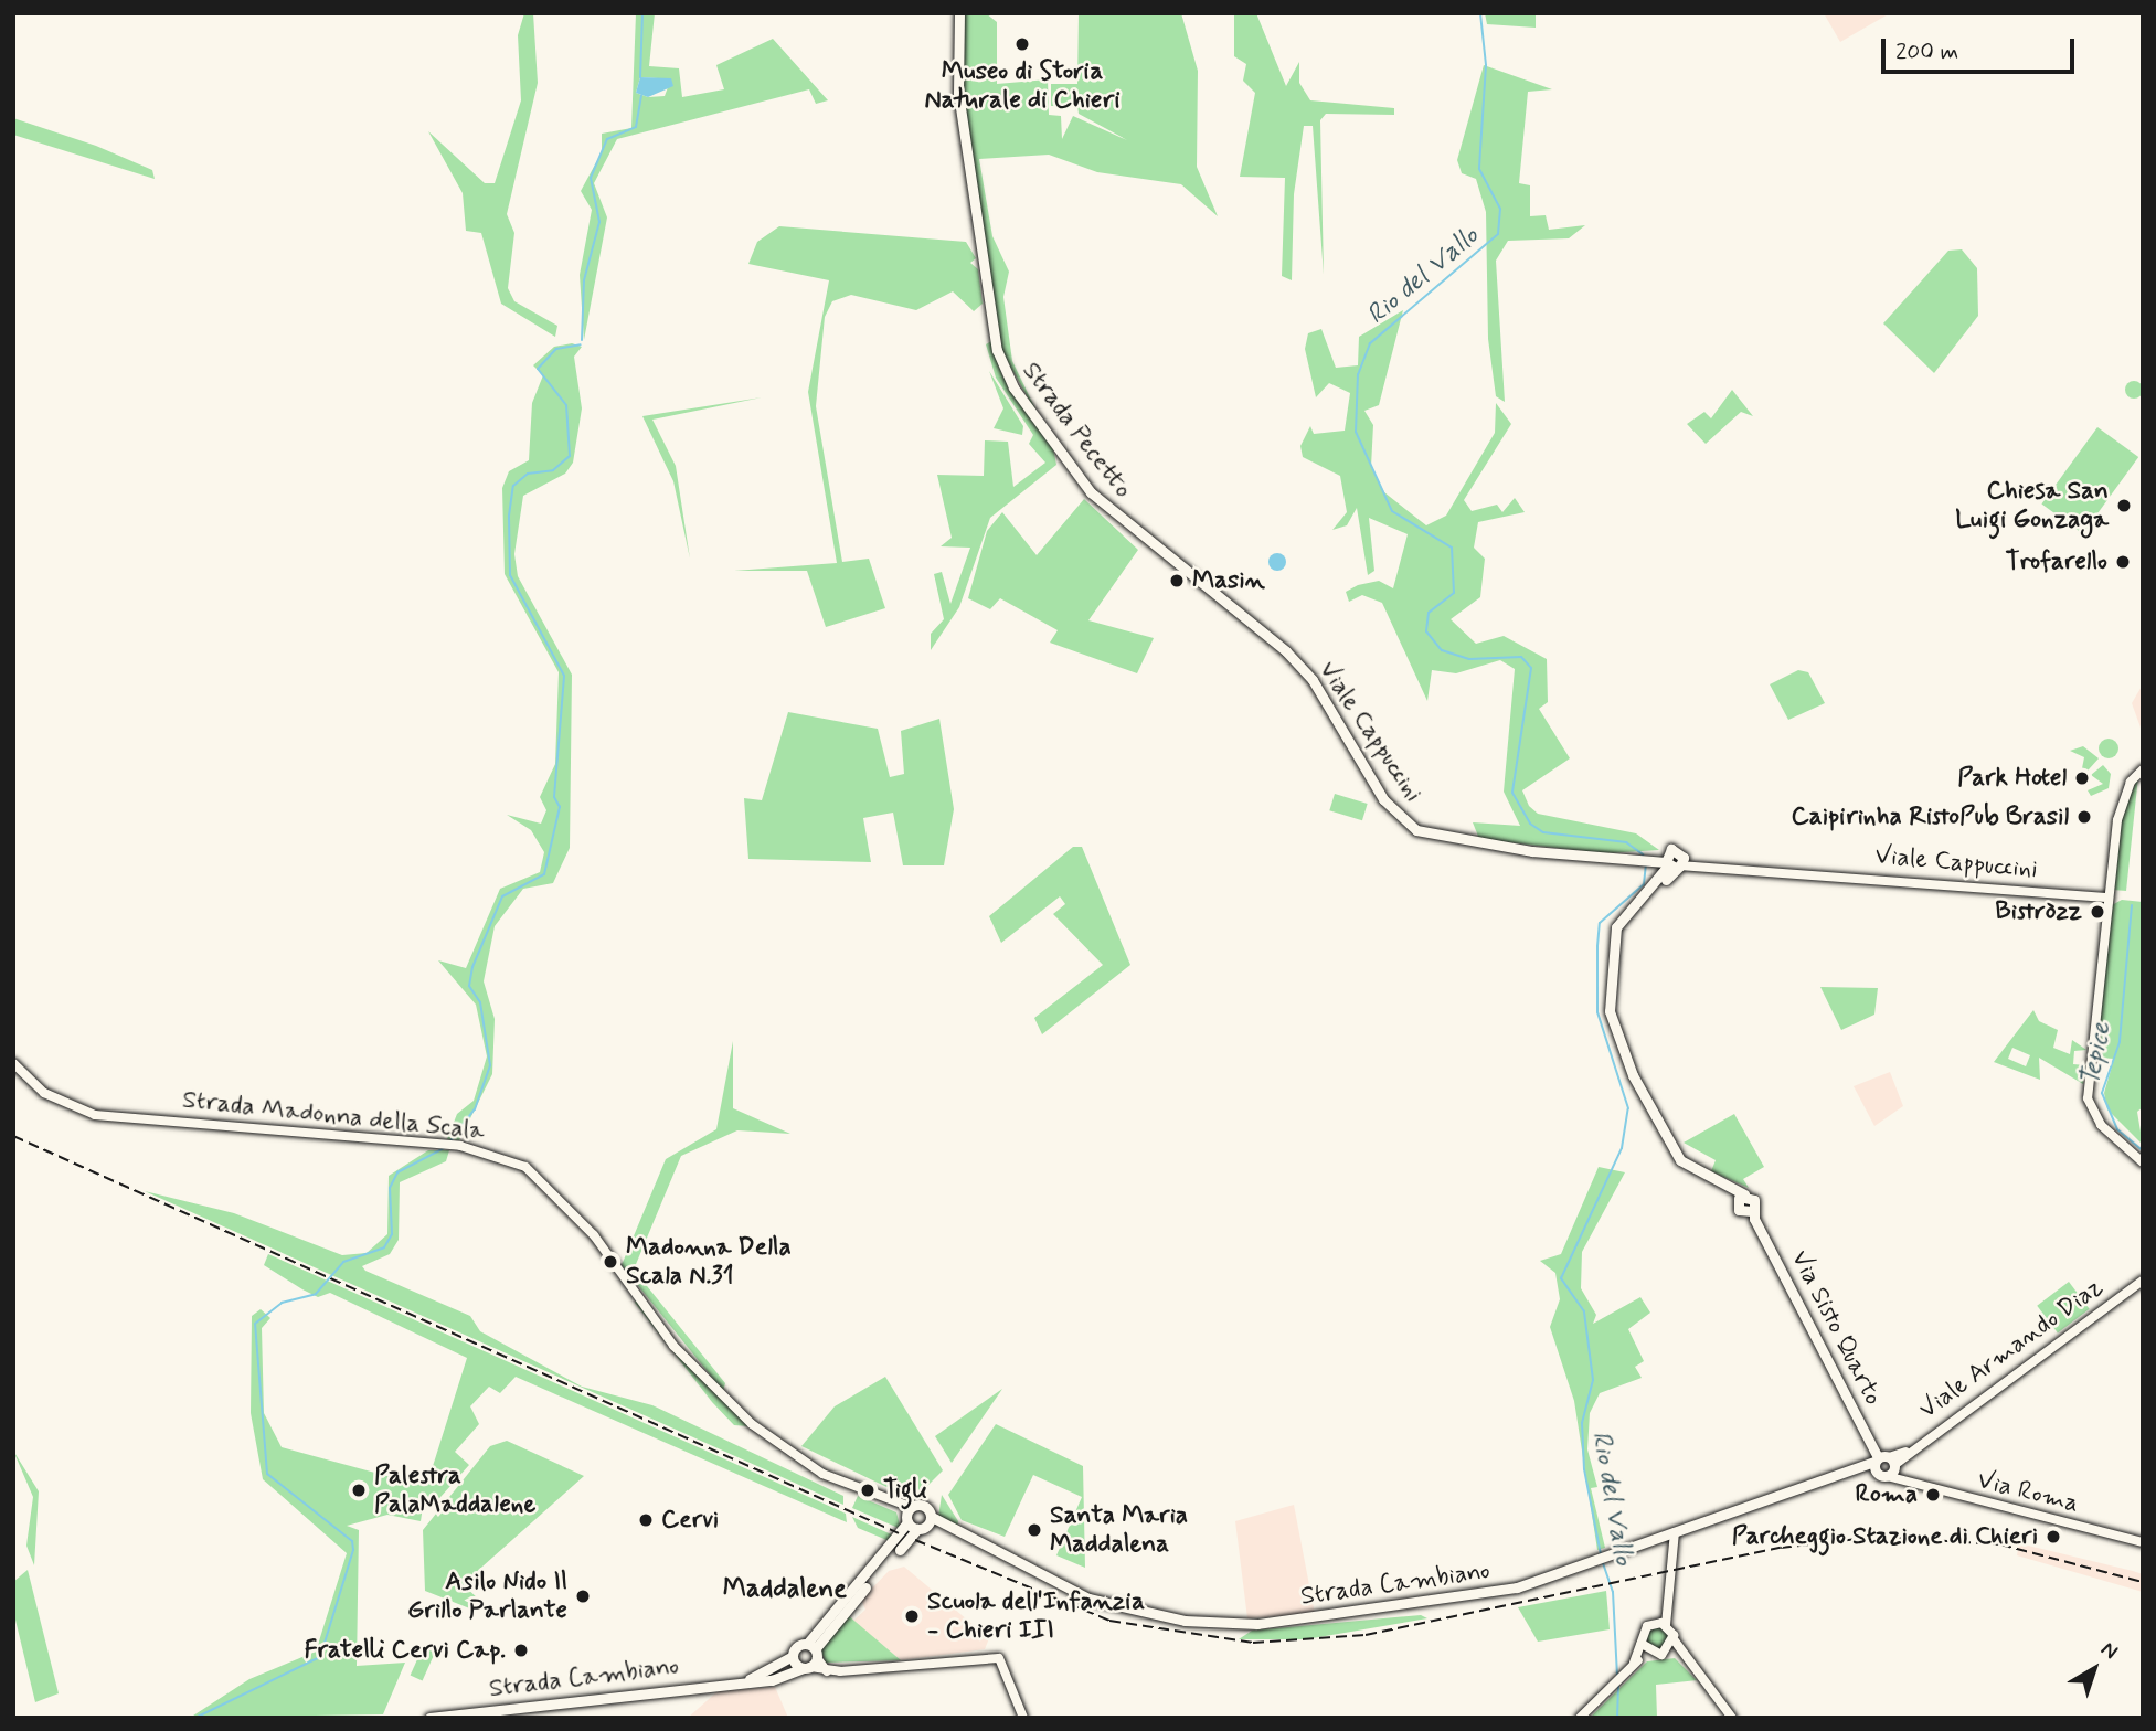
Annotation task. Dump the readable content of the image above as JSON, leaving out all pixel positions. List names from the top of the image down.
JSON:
{
  "streets": {
    "main road": [
      "Strada Pecetto",
      "Viale Cappuccini",
      "Via Sisto Quarto",
      "Strada Cambiano"
    ],
    "street": ["Strada Madonna della Scala", "Viale Armando Diaz", "Via Roma"]
  },
  "crossings": [
    ["Strada Pecetto", "Viale Cappuccini"],
    ["Via Sisto Quarto", "Viale Armando Diaz"],
    ["Via Sisto Quarto", "Via Roma"],
    ["Via Sisto Quarto", "Strada Cambiano"],
    ["Viale Armando Diaz", "Via Roma"],
    ["Viale Armando Diaz", "Strada Cambiano"],
    ["Via Roma", "Strada Cambiano"]
  ],
  "districts": ["Maddalene"],
  "water": ["Rio del Vallo", "Tepice"],
  "places": [
    "Museo di Storia Naturale di Chieri",
    "Chiesa San Luigi Gonzaga",
    "Trofarello",
    "Masin",
    "Park Hotel",
    "Caipirinha RistoPub Brasil",
    "Bistròzz",
    "Madonna Della Scala N.31",
    "Palestra PalaMaddalene",
    "Tigli",
    "Roma",
    "Cervi",
    "Santa Maria Maddalena",
    "Parcheggio Stazione di Chieri",
    "Asilo Nido Il Grillo Parlante",
    "Scuola dell'Infanzia - Chieri III",
    "Fratelli Cervi Cap."
  ],
  "scale_bar": "200 m",
  "north": "top right"
}
